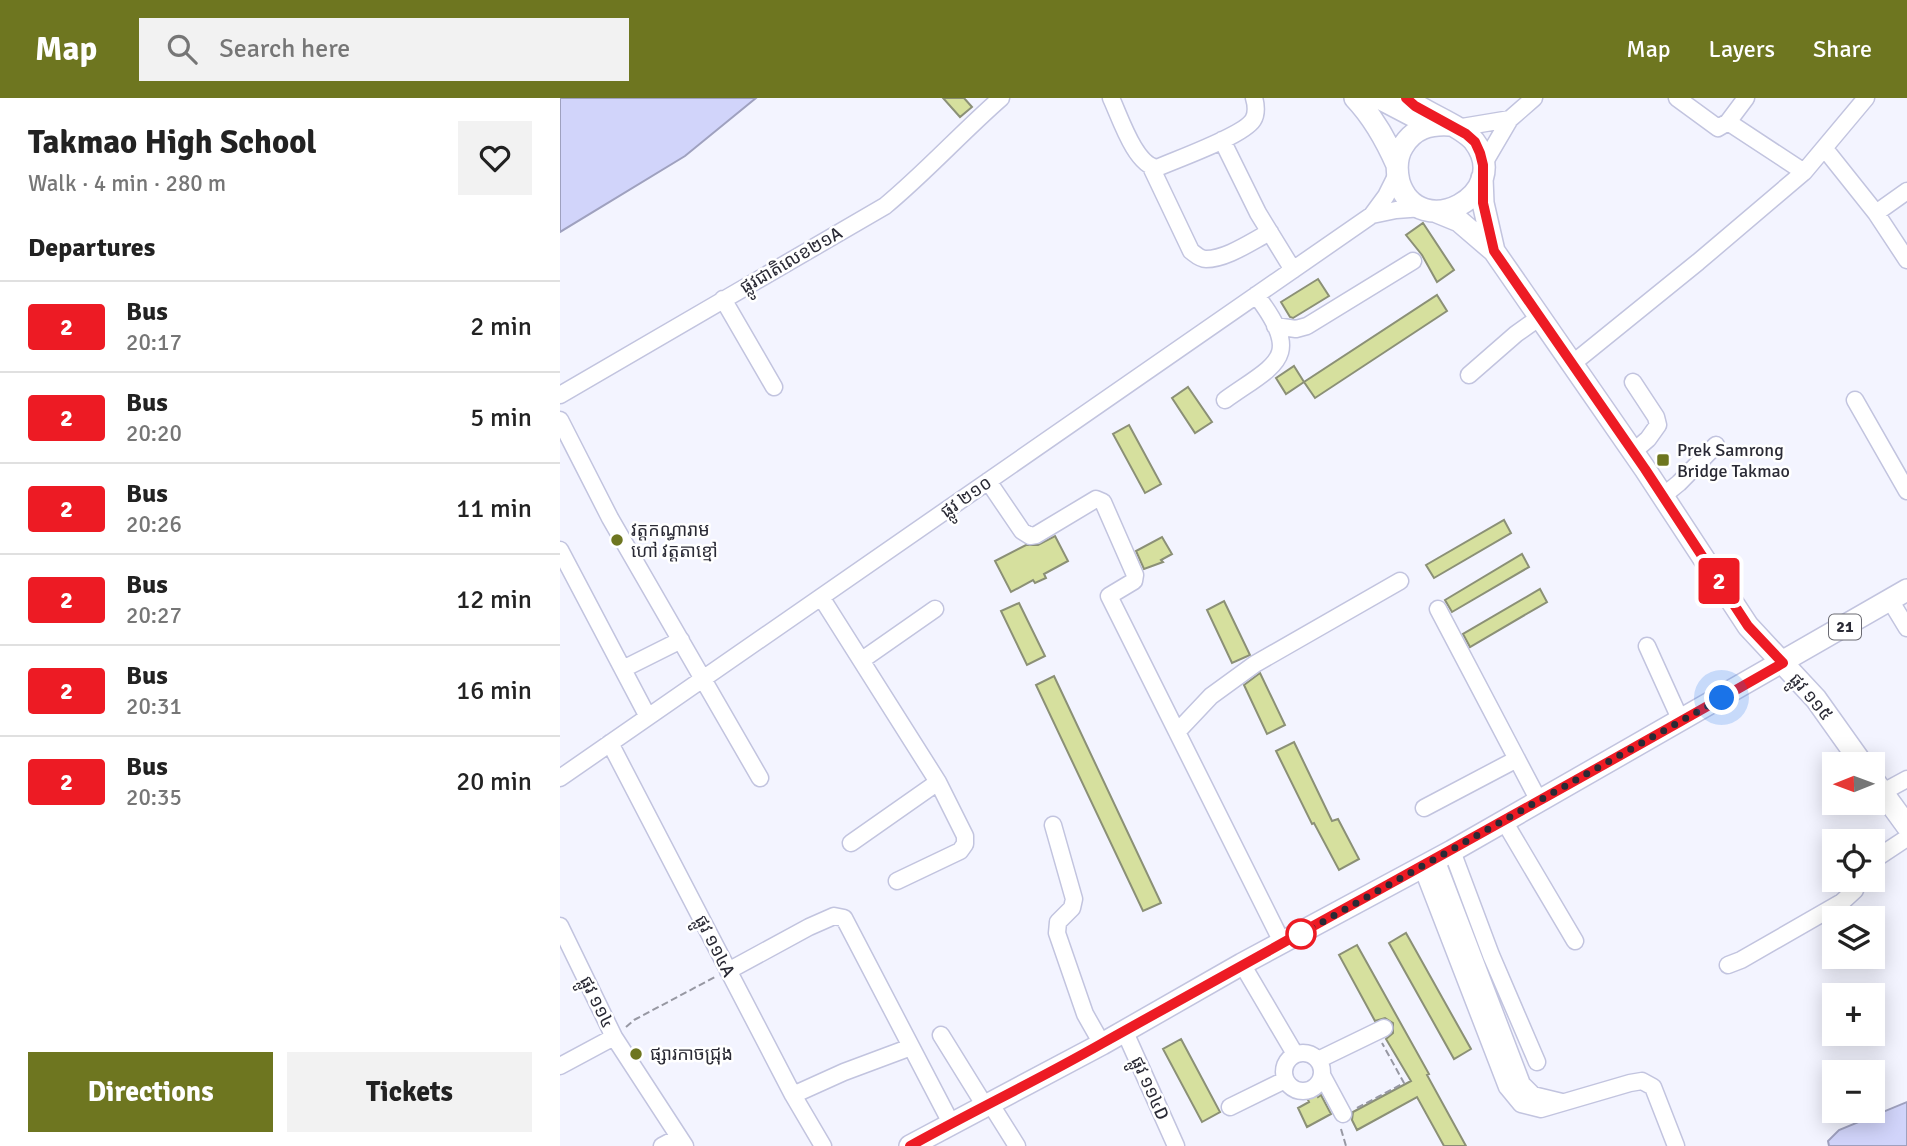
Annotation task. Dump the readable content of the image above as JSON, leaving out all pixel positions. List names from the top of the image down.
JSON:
{
  "streets": {
    "main road": ["21", "ផ្លូវ ១១៥"],
    "street": [
      "ផ្លូវជាតិលេខ២១A",
      "ផ្លូវ ២១០",
      "ផ្លូវ ១១៤A",
      "ផ្លូវ ១១៤",
      "ផ្លូវ ១១៤D"
    ]
  },
  "crossings": [
    ["ផ្លូវ ២១០", "ផ្លូវ ១១៥"],
    ["ផ្លូវ ២១០", "ផ្លូវ ១១៤A"],
    ["21", "ផ្លូវ ១១៥"],
    ["21", "ផ្លូវ ១១៤D"]
  ],
  "places": {
    "transit": ["Prek Samrong Bridge Takmao"],
    "other": ["វត្តកណ្ធារាម ហៅ វត្តតាខ្មៅ", "ផ្សារកាចជ្រុង"]
  },
  "lines": ["bus line 2"],
  "north": "left",
  "page": {
    "header": "Map",
    "search": "Search here",
    "nav": ["Map", "Layers", "Share"],
    "heading": [
      ["Takmao High School", "Walk · 4 min · 280 m"],
      "Departures"
    ],
    "on_map": "2",
    "list": [
      {
        "mark": "2",
        "name": "Bus",
        "note": "20:17",
        "value": "2 min"
      },
      {
        "mark": "2",
        "name": "Bus",
        "note": "20:20",
        "value": "5 min"
      },
      {
        "mark": "2",
        "name": "Bus",
        "note": "20:26",
        "value": "11 min"
      },
      {
        "mark": "2",
        "name": "Bus",
        "note": "20:27",
        "value": "12 min"
      },
      {
        "mark": "2",
        "name": "Bus",
        "note": "20:31",
        "value": "16 min"
      },
      {
        "mark": "2",
        "name": "Bus",
        "note": "20:35",
        "value": "20 min"
      }
    ],
    "map_buttons": ["+", "−"],
    "buttons": ["Directions", "Tickets"]
  }
}
